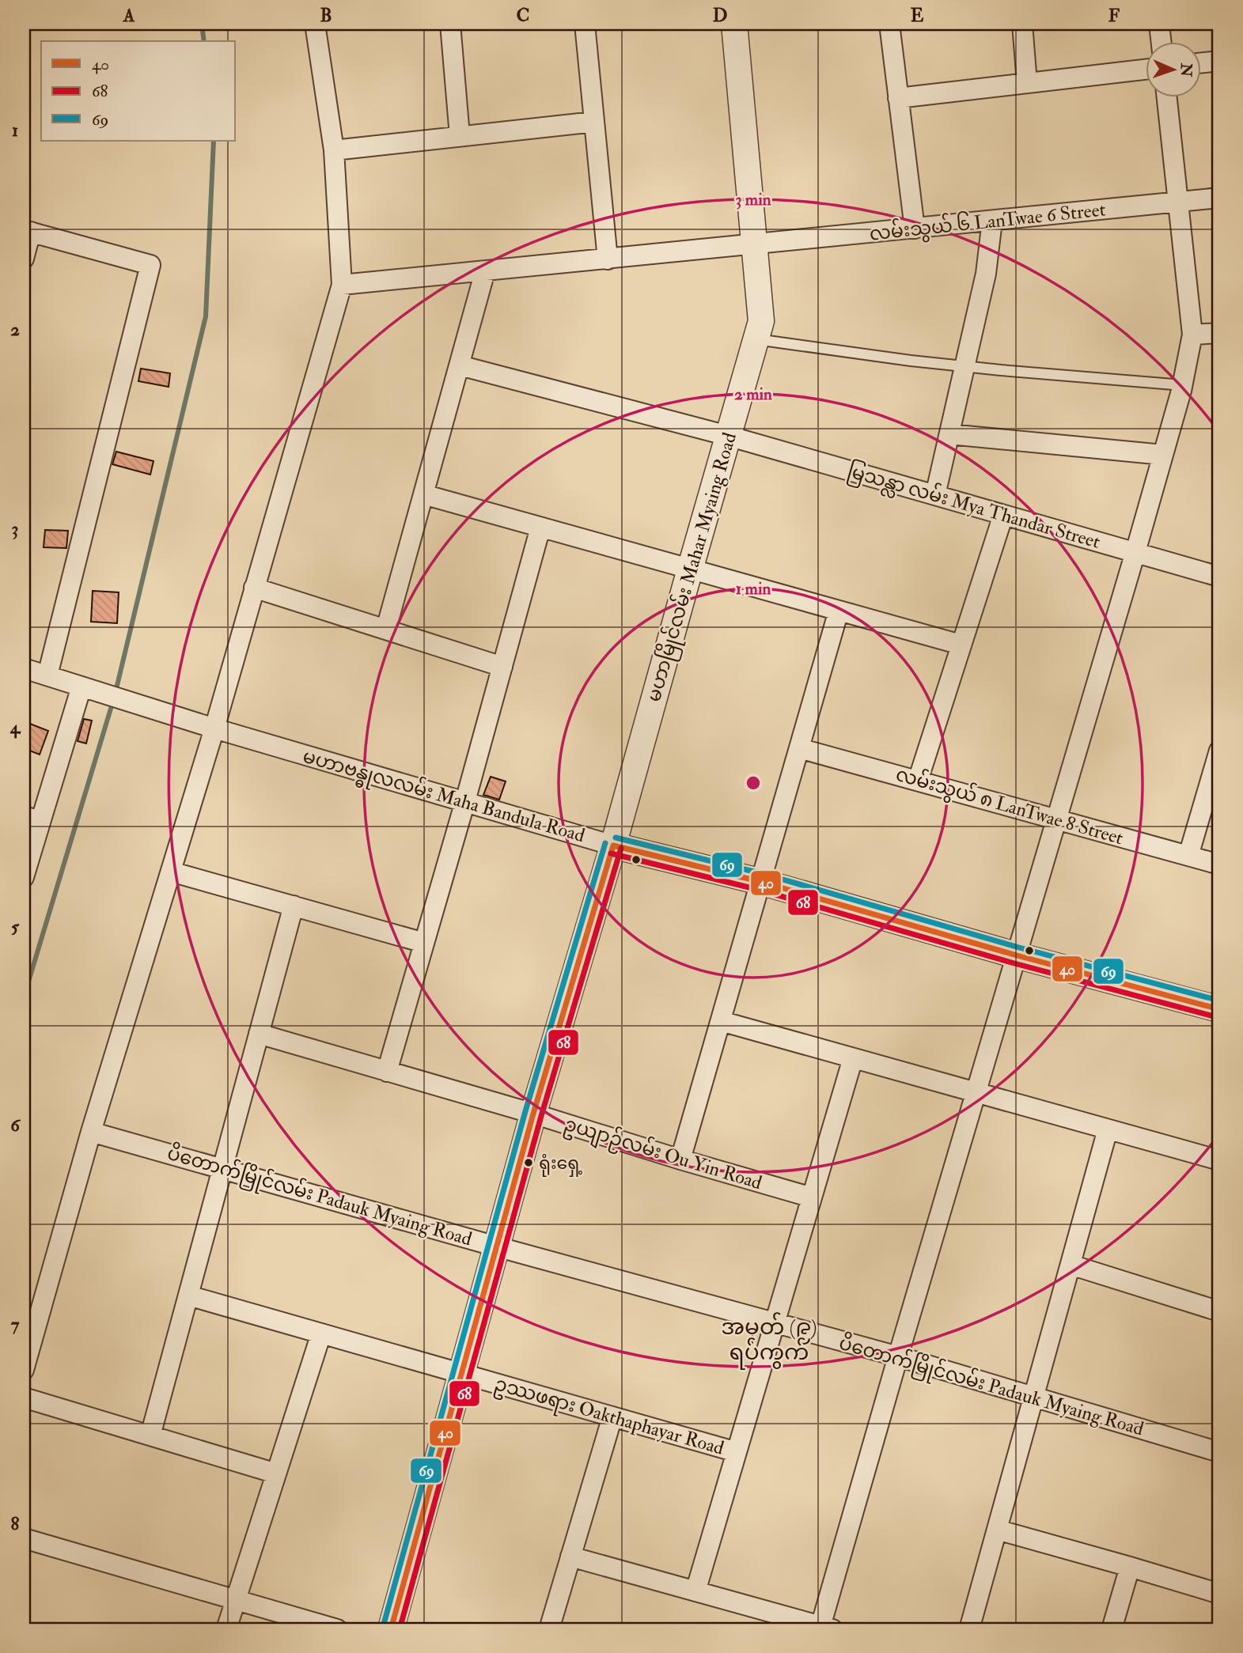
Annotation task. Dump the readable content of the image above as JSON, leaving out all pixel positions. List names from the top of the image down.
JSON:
{
  "streets": {
    "street": [
      "လမ်းသွယ် ၆ LanTwae 6 Street",
      "မြသန္လာ လမ်း Mya Thandar Street",
      "မဟာမြိုင်လမ်း Mahar Myaing Road",
      "မဟာဗန္ဓုလလမ်း Maha Bandula Road",
      "လမ်းသွယ် ၈ LanTwae 8 Street",
      "ဥယျာဉ်လမ်း Ou Yin Road",
      "ပိတောက်မြိုင်လမ်း Padauk Myaing Road",
      "ဥဿဖရား Oakthaphayar Road"
    ]
  },
  "crossings": [
    ["လမ်းသွယ် ၆ LanTwae 6 Street", "မဟာမြိုင်လမ်း Mahar Myaing Road"],
    ["မြသန္လာ လမ်း Mya Thandar Street", "မဟာမြိုင်လမ်း Mahar Myaing Road"],
    ["မဟာမြိုင်လမ်း Mahar Myaing Road", "မဟာဗန္ဓုလလမ်း Maha Bandula Road"],
    ["မဟာမြိုင်လမ်း Mahar Myaing Road", "ဥယျာဉ်လမ်း Ou Yin Road"],
    ["မဟာမြိုင်လမ်း Mahar Myaing Road", "ပိတောက်မြိုင်လမ်း Padauk Myaing Road"],
    ["မဟာမြိုင်လမ်း Mahar Myaing Road", "ဥဿဖရား Oakthaphayar Road"]
  ],
  "districts": ["အမှတ် (၉) ရပ်ကွက်"],
  "places": ["ရုံးရှေ့"],
  "lines": ["transit line 69", "transit line 40", "transit line 68"],
  "legend": ["40", "68", "69"],
  "north": "right",
  "grid": {
    "columns": [
      "A",
      "B",
      "C",
      "D",
      "E",
      "F"
    ],
    "rows": [
      "1",
      "2",
      "3",
      "4",
      "5",
      "6",
      "7",
      "8"
    ]
  },
  "rings": ["3 min", "2 min", "1 min"]
}
